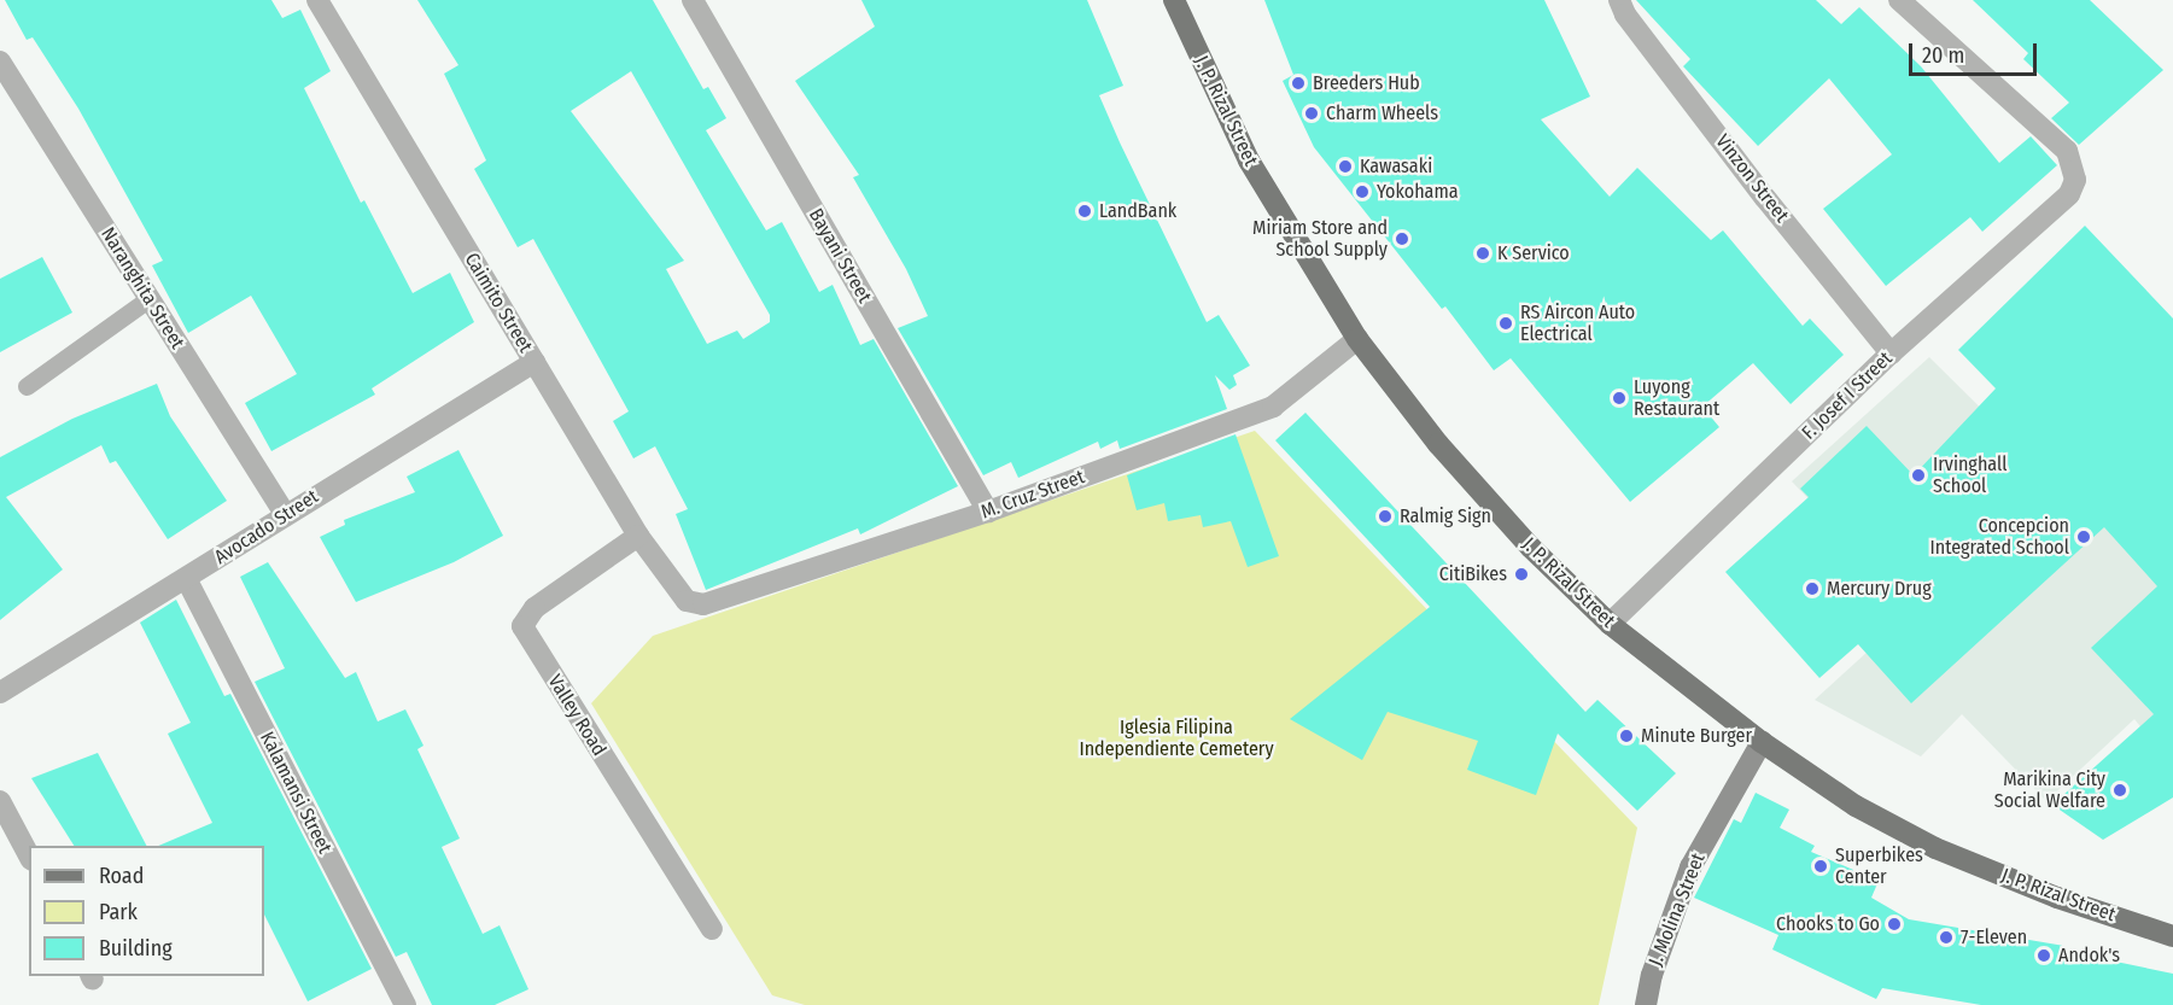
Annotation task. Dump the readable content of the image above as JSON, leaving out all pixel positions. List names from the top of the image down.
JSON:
{
  "streets": {
    "main road": ["J. P. Rizal Street"],
    "street": [
      "Vinzon Street",
      "Bayani Street",
      "Naranghita Street",
      "Caimito Street",
      "F. Josef I Street",
      "M. Cruz Street",
      "Avocado Street",
      "Valley Road",
      "Kalamansi Street",
      "J. Molina Street"
    ]
  },
  "crossings": [
    ["J. P. Rizal Street", "F. Josef I Street"],
    ["J. P. Rizal Street", "M. Cruz Street"],
    ["J. P. Rizal Street", "J. Molina Street"],
    ["Vinzon Street", "F. Josef I Street"],
    ["Bayani Street", "M. Cruz Street"],
    ["Naranghita Street", "Avocado Street"],
    ["Caimito Street", "M. Cruz Street"],
    ["Caimito Street", "Avocado Street"],
    ["Caimito Street", "Valley Road"],
    ["Avocado Street", "Kalamansi Street"]
  ],
  "parks": ["Iglesia Filipina Independiente Cemetery"],
  "places": [
    "Breeders Hub",
    "Charm Wheels",
    "Kawasaki",
    "Yokohama",
    "LandBank",
    "Miriam Store and School Supply",
    "K Servico",
    "RS Aircon Auto Electrical",
    "Luyong Restaurant",
    "Irvinghall School",
    "Ralmig Sign",
    "Concepcion Integrated School",
    "CitiBikes",
    "Mercury Drug",
    "Minute Burger",
    "Marikina City Social Welfare",
    "Superbikes Center",
    "Chooks to Go",
    "7-Eleven",
    "Andok's"
  ],
  "legend": ["Road", "Park", "Building"],
  "scale_bar": "20 m"
}
